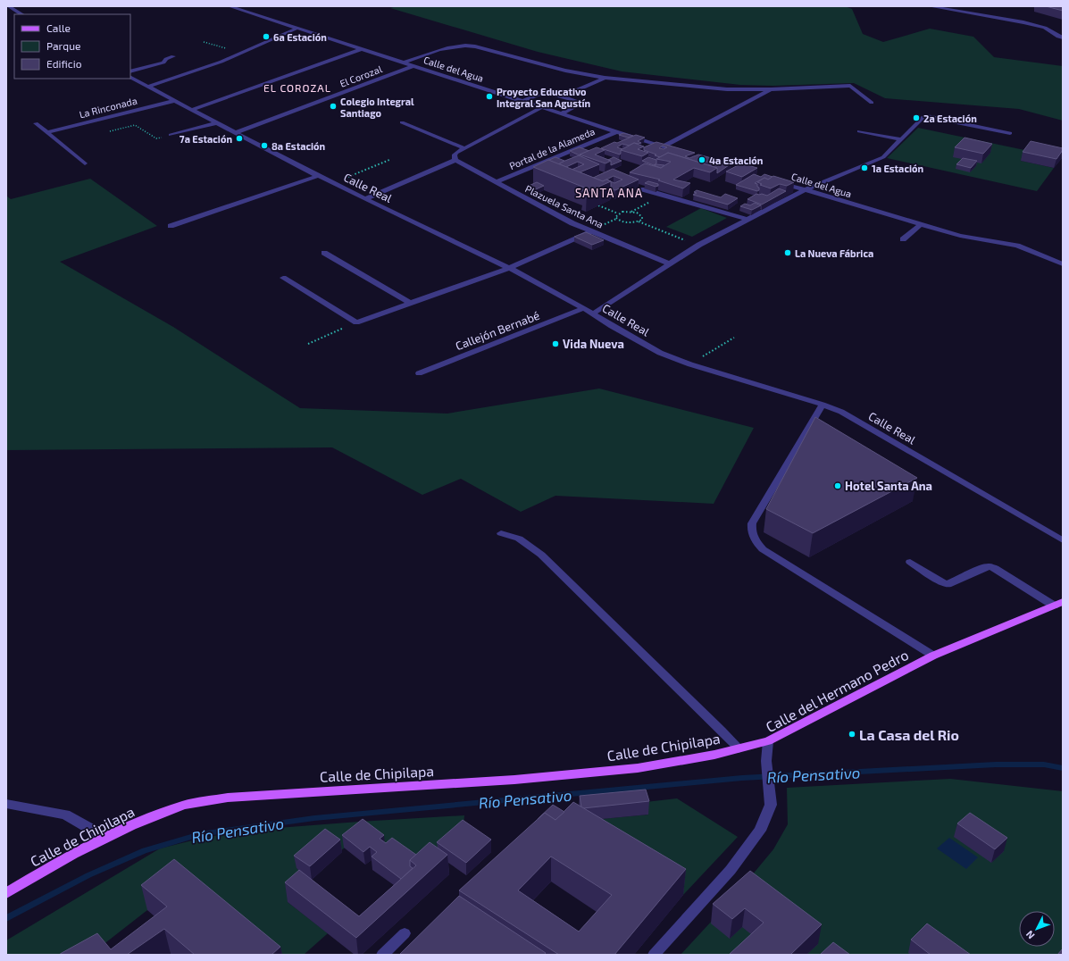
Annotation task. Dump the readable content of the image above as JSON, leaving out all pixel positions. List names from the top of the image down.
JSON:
{
  "streets": {
    "main road": ["Calle del Hermano Pedro", "Calle de Chipilapa"],
    "street": [
      "Calle del Agua",
      "El Corozal",
      "La Rinconada",
      "Portal de la Alameda",
      "Calle Real",
      "Plazuela Santa Ana",
      "Callejón Bernabé"
    ]
  },
  "crossings": [
    ["Calle del Agua", "El Corozal"],
    ["Calle del Agua", "Portal de la Alameda"],
    ["El Corozal", "Calle Real"],
    ["La Rinconada", "Calle Real"],
    ["Portal de la Alameda", "Plazuela Santa Ana"],
    ["Calle Real", "Callejón Bernabé"],
    ["Calle Real", "Calle del Hermano Pedro"],
    ["Calle del Hermano Pedro", "Calle de Chipilapa"]
  ],
  "districts": ["EL COROZAL", "SANTA ANA"],
  "water": ["Río Pensativo"],
  "places": [
    "6a Estación",
    "Proyecto Educativo Integral San Agustín",
    "Colegio Integral Santiago",
    "2a Estación",
    "7a Estación",
    "8a Estación",
    "4a Estación",
    "1a Estación",
    "La Nueva Fábrica",
    "Vida Nueva",
    "Hotel Santa Ana",
    "La Casa del Rio"
  ],
  "legend": ["Calle", "Parque", "Edificio"],
  "north": "bottom left"
}
